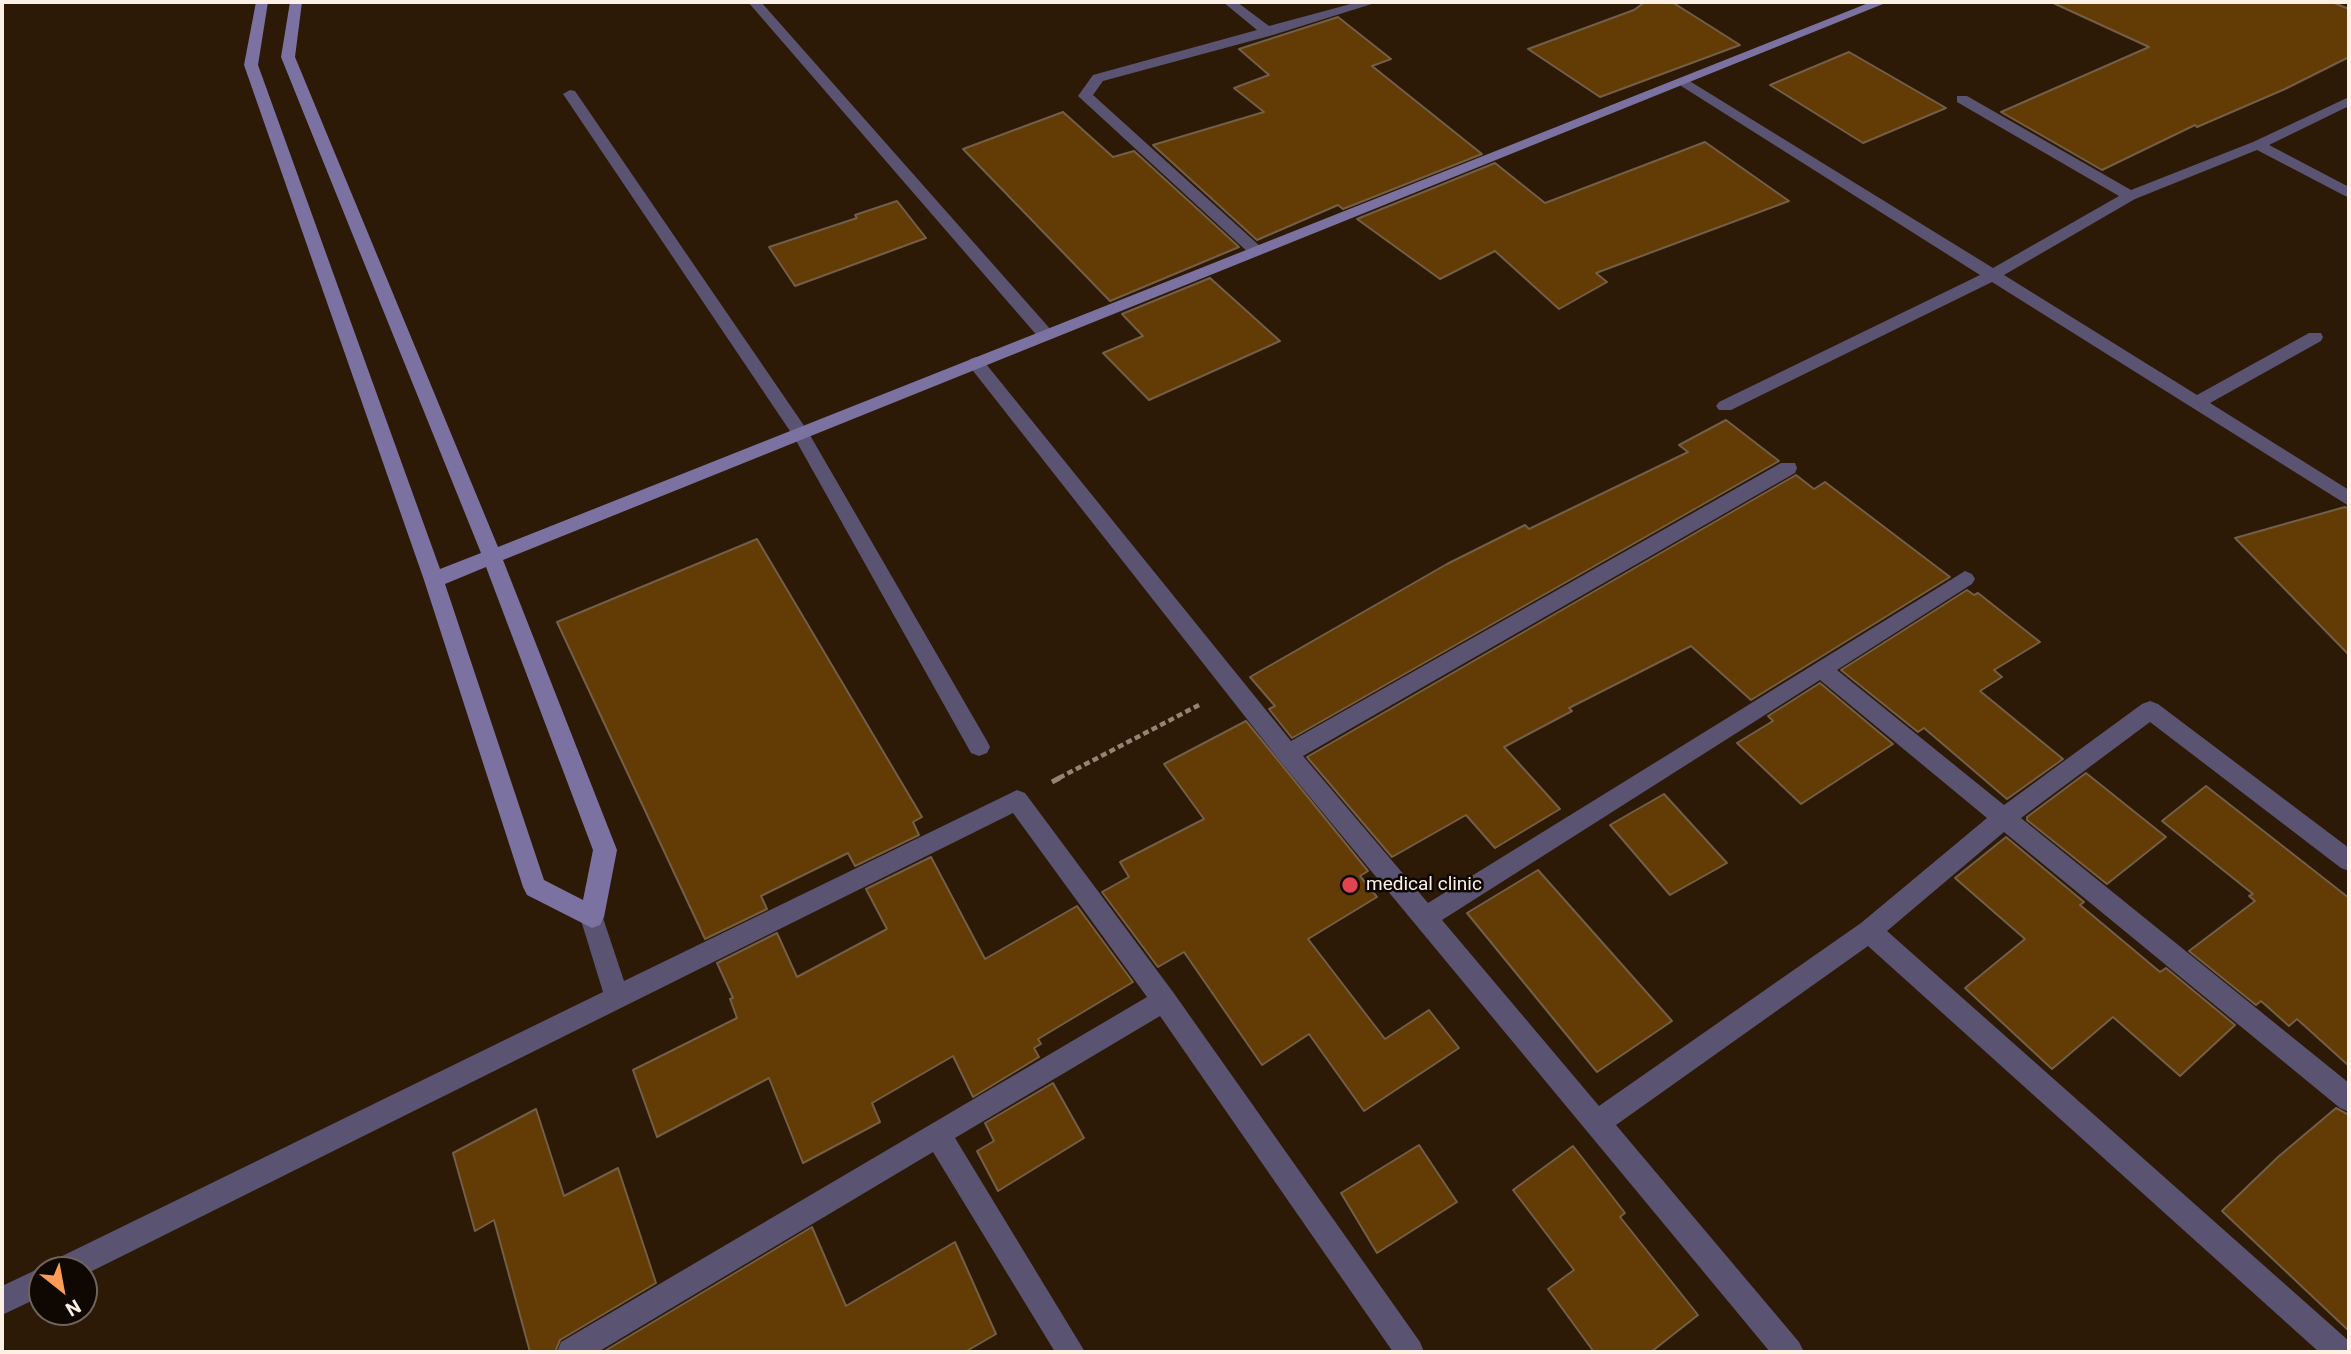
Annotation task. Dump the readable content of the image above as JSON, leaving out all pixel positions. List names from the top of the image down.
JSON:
{
  "places": ["medical clinic"],
  "north": "bottom right"
}
